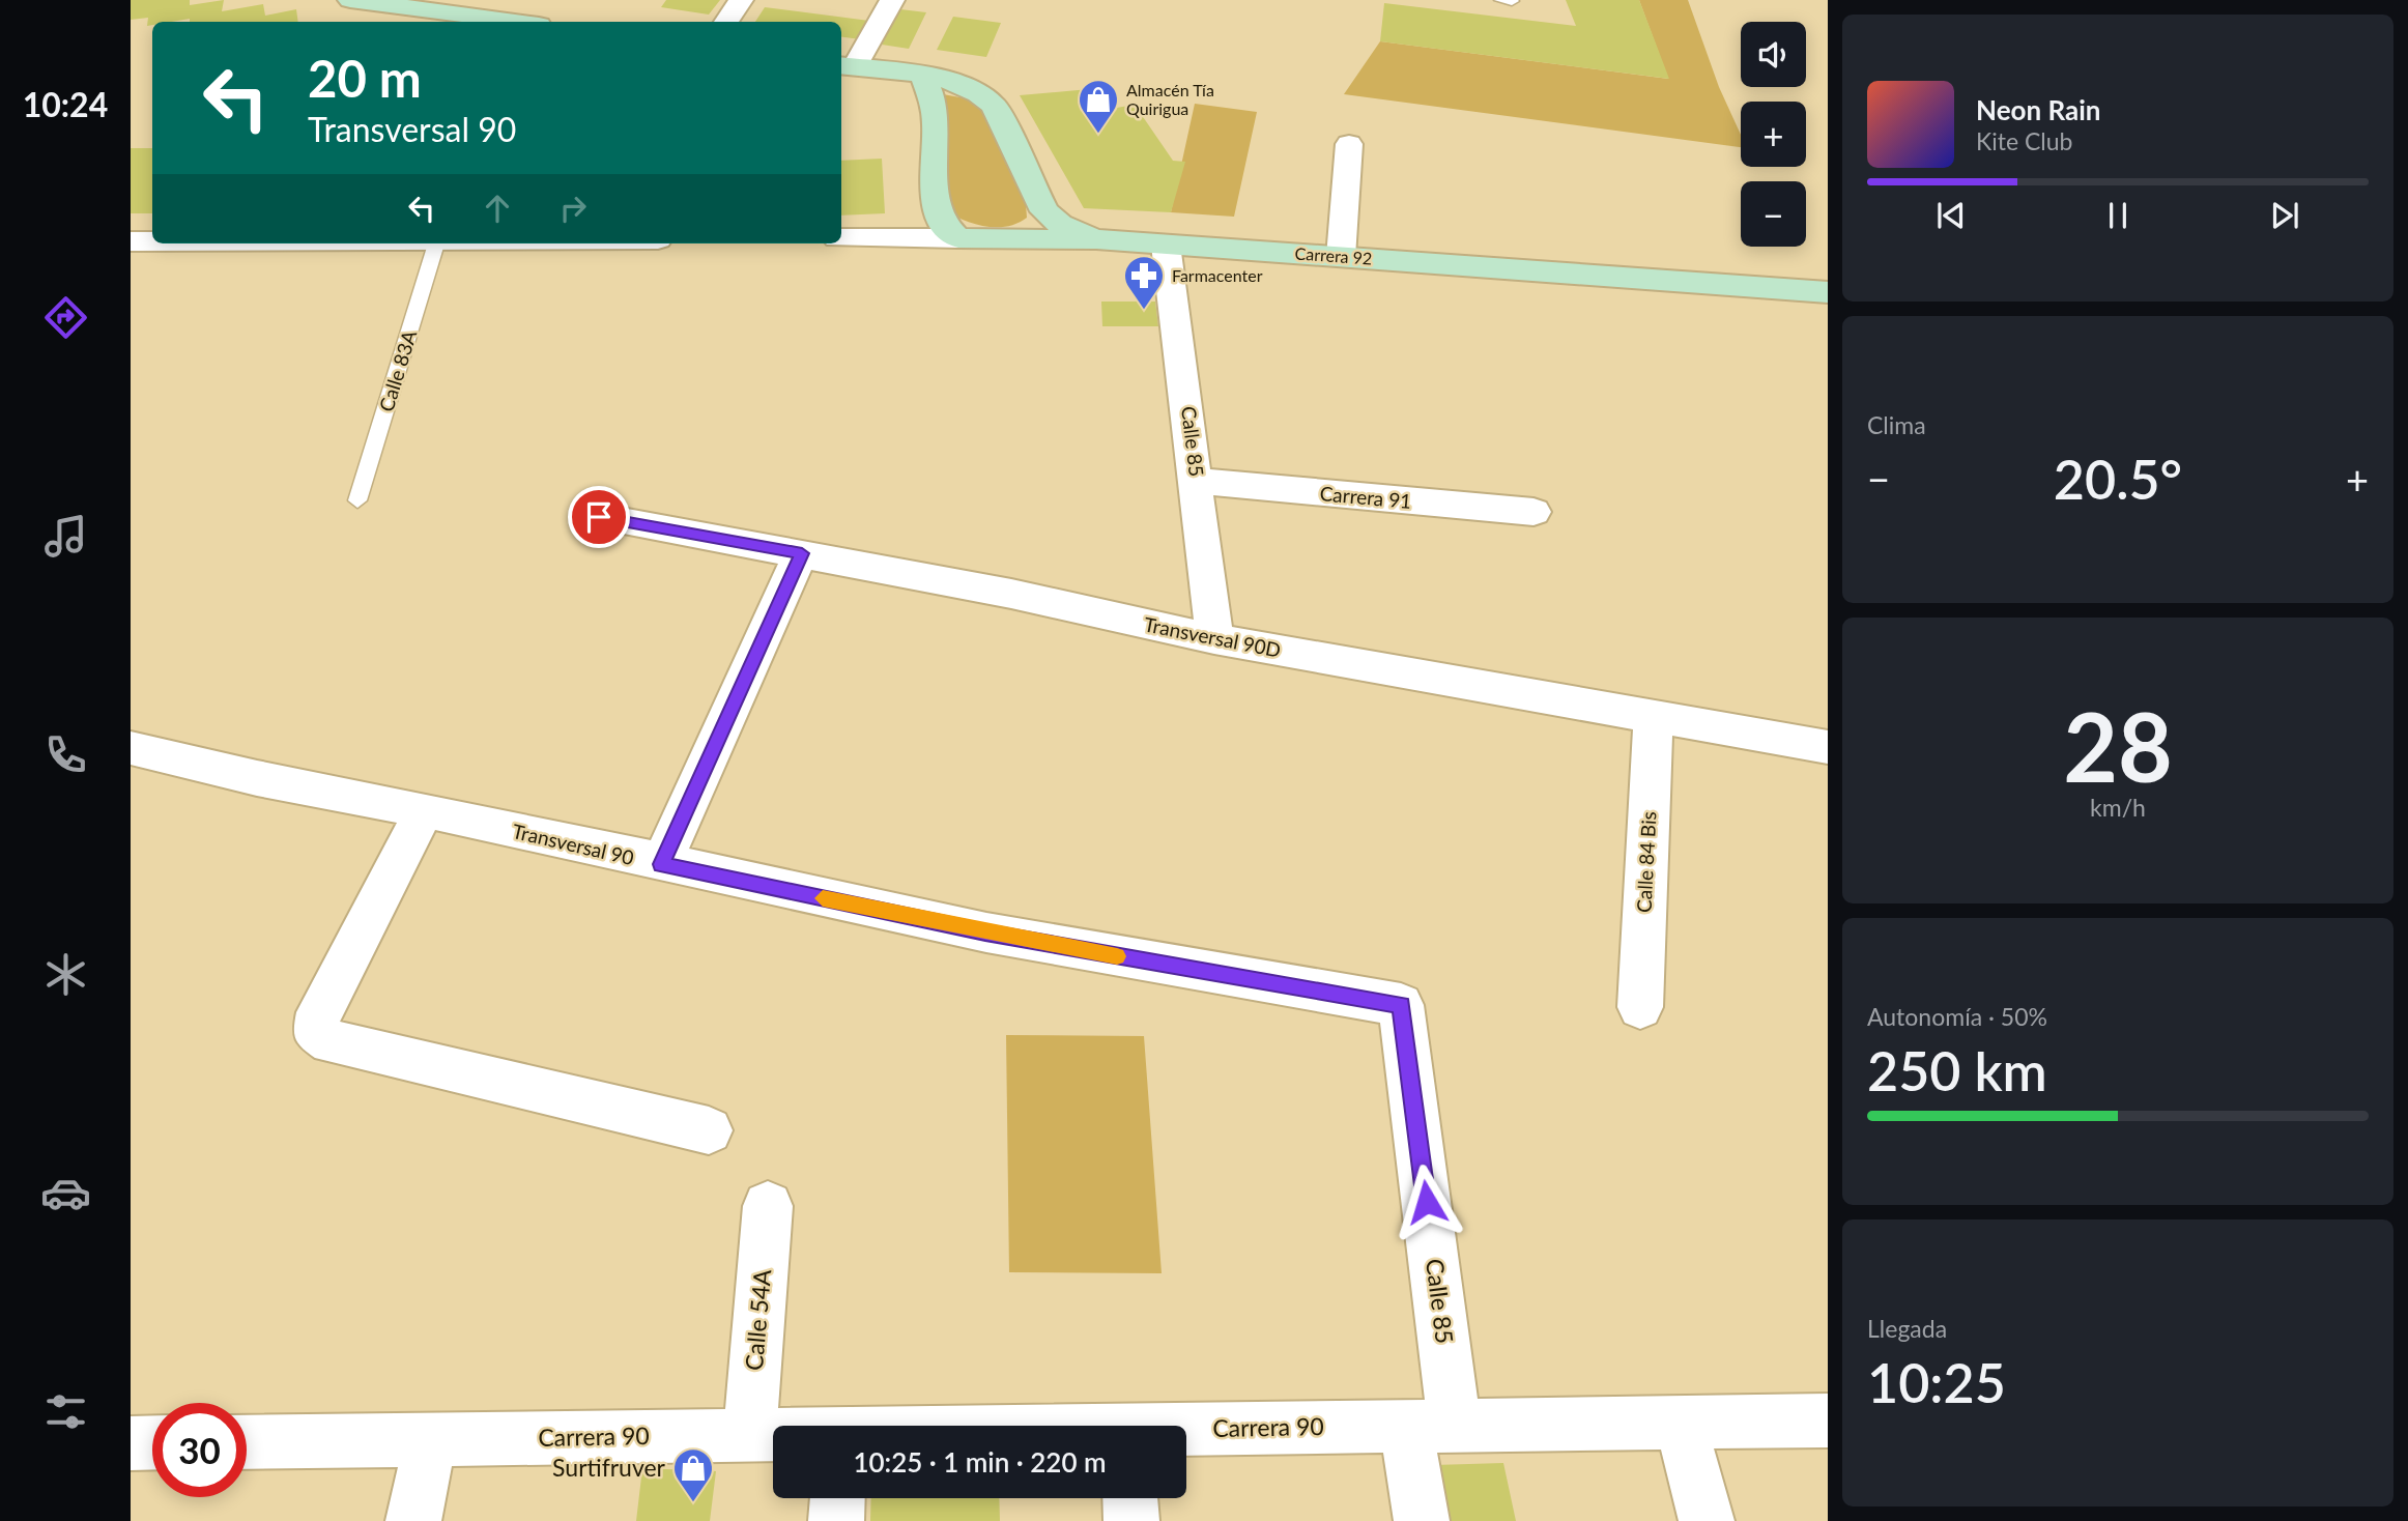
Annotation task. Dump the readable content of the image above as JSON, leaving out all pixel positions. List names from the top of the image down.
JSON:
{
  "streets": {
    "main road": ["Carrera 92"],
    "street": [
      "Calle 85",
      "Carrera 91",
      "Transversal 90D",
      "Transversal 90",
      "Calle 84 Bis",
      "Calle 54A",
      "Carrera 90"
    ],
    "lane": ["Calle 83A"]
  },
  "crossings": [
    ["Carrera 92", "Calle 85"],
    ["Calle 85", "Carrera 91"],
    ["Calle 85", "Transversal 90D"],
    ["Calle 85", "Transversal 90"],
    ["Calle 85", "Carrera 90"],
    ["Transversal 90D", "Calle 84 Bis"],
    ["Calle 54A", "Carrera 90"]
  ],
  "places": {
    "shop": ["Almacén Tía Quirigua", "Surtifruver"],
    "pharmacy": ["Farmacenter"]
  },
  "page": {
    "tabs": "10:24",
    "map_buttons": ["+", "−"],
    "turn": ["20 m", "Transversal 90"],
    "song": ["Neon Rain", "Kite Club"],
    "tile": [
      "Clima",
      ["28", "km/h"],
      ["Autonomía · 50%", "250 km"],
      ["Llegada", "10:25"]
    ],
    "heat": ["−", "20.5°", "+"],
    "limit": "30",
    "trip": "10:25 · 1 min · 220 m"
  }
}
